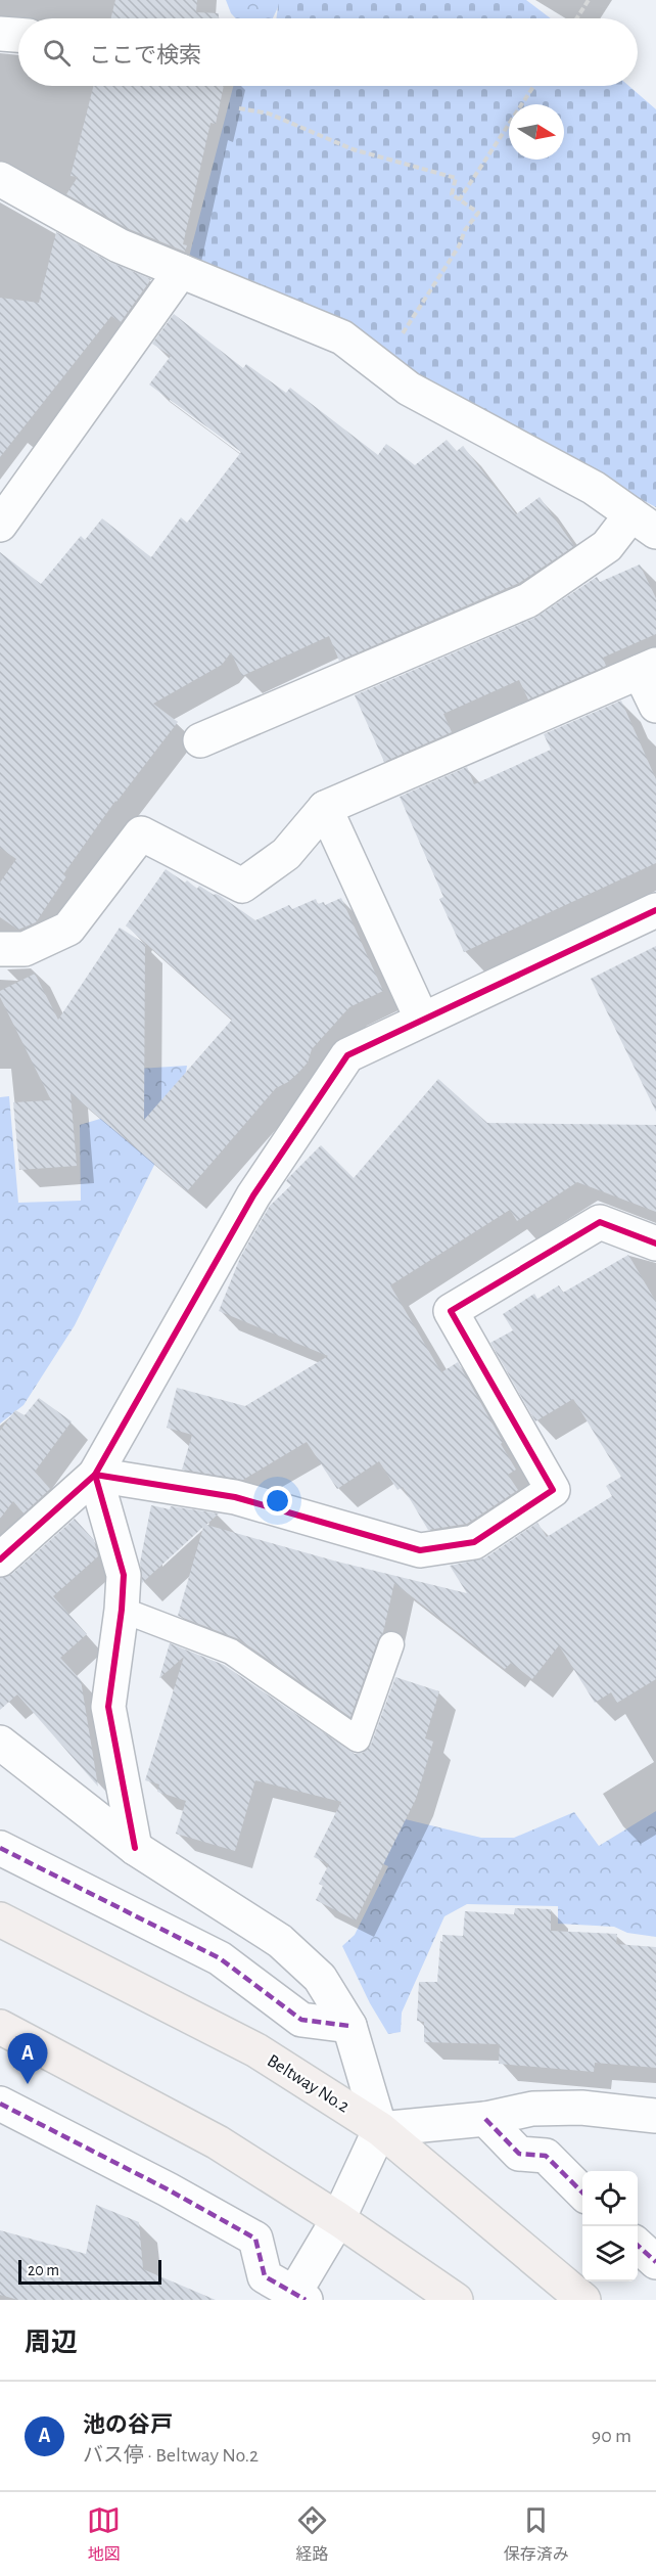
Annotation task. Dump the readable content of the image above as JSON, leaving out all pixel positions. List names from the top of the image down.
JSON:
{
  "streets": {
    "main road": ["Beltway No.2"]
  },
  "scale_bar": "20 m",
  "north": "right",
  "page": {
    "search": "ここで検索",
    "pins": "A",
    "scale": "20 m",
    "heading": "周辺",
    "list": [
      {
        "mark": "A",
        "name": "池の谷戸",
        "note": "バス停 · Beltway No.2",
        "value": "90 m"
      }
    ],
    "nav": ["地図", "経路", "保存済み"]
  }
}
